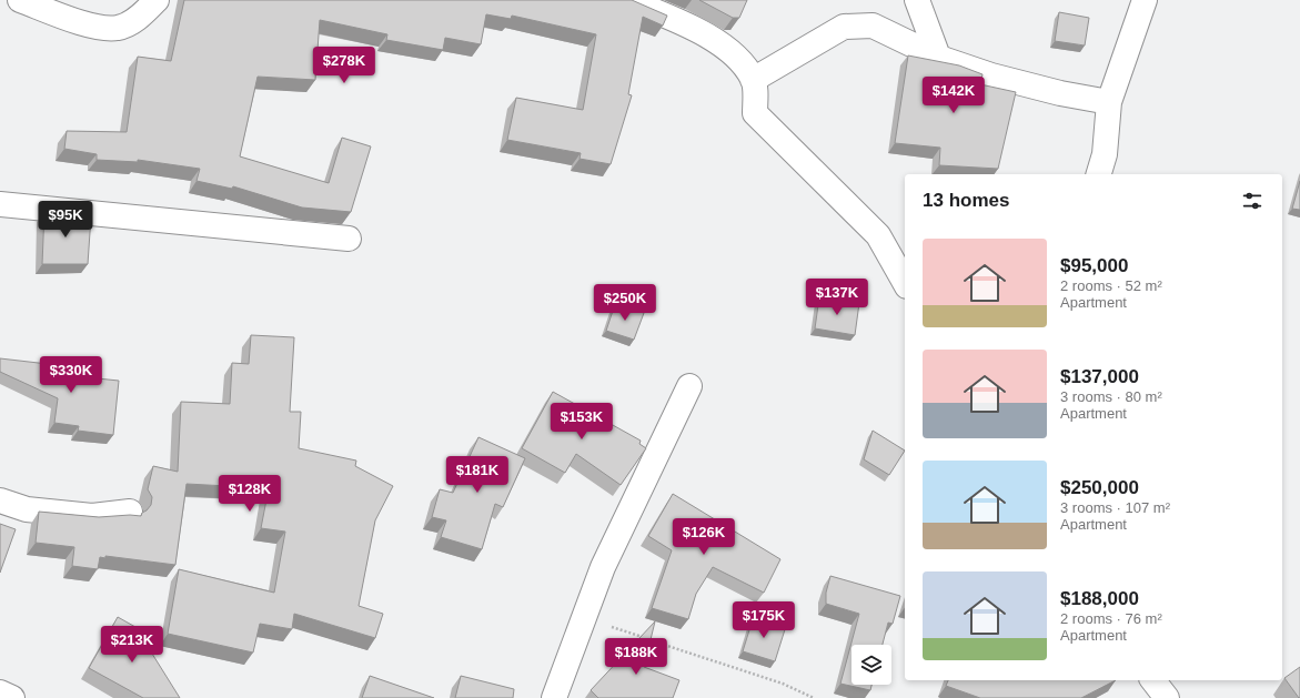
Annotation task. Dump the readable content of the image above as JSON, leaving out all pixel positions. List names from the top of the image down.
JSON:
{
  "page": {
    "price": [
      "$278K",
      "$142K",
      "$95K",
      "$137K",
      "$250K",
      "$330K",
      "$153K",
      "$181K",
      "$128K",
      "$126K",
      "$175K",
      "$213K",
      "$188K"
    ],
    "heading": "13 homes",
    "list": [
      {
        "name": "$95,000",
        "note": "2 rooms · 52 m² · Apartment"
      },
      {
        "name": "$137,000",
        "note": "3 rooms · 80 m² · Apartment"
      },
      {
        "name": "$250,000",
        "note": "3 rooms · 107 m² · Apartment"
      },
      {
        "name": "$188,000",
        "note": "2 rooms · 76 m² · Apartment"
      }
    ]
  }
}
